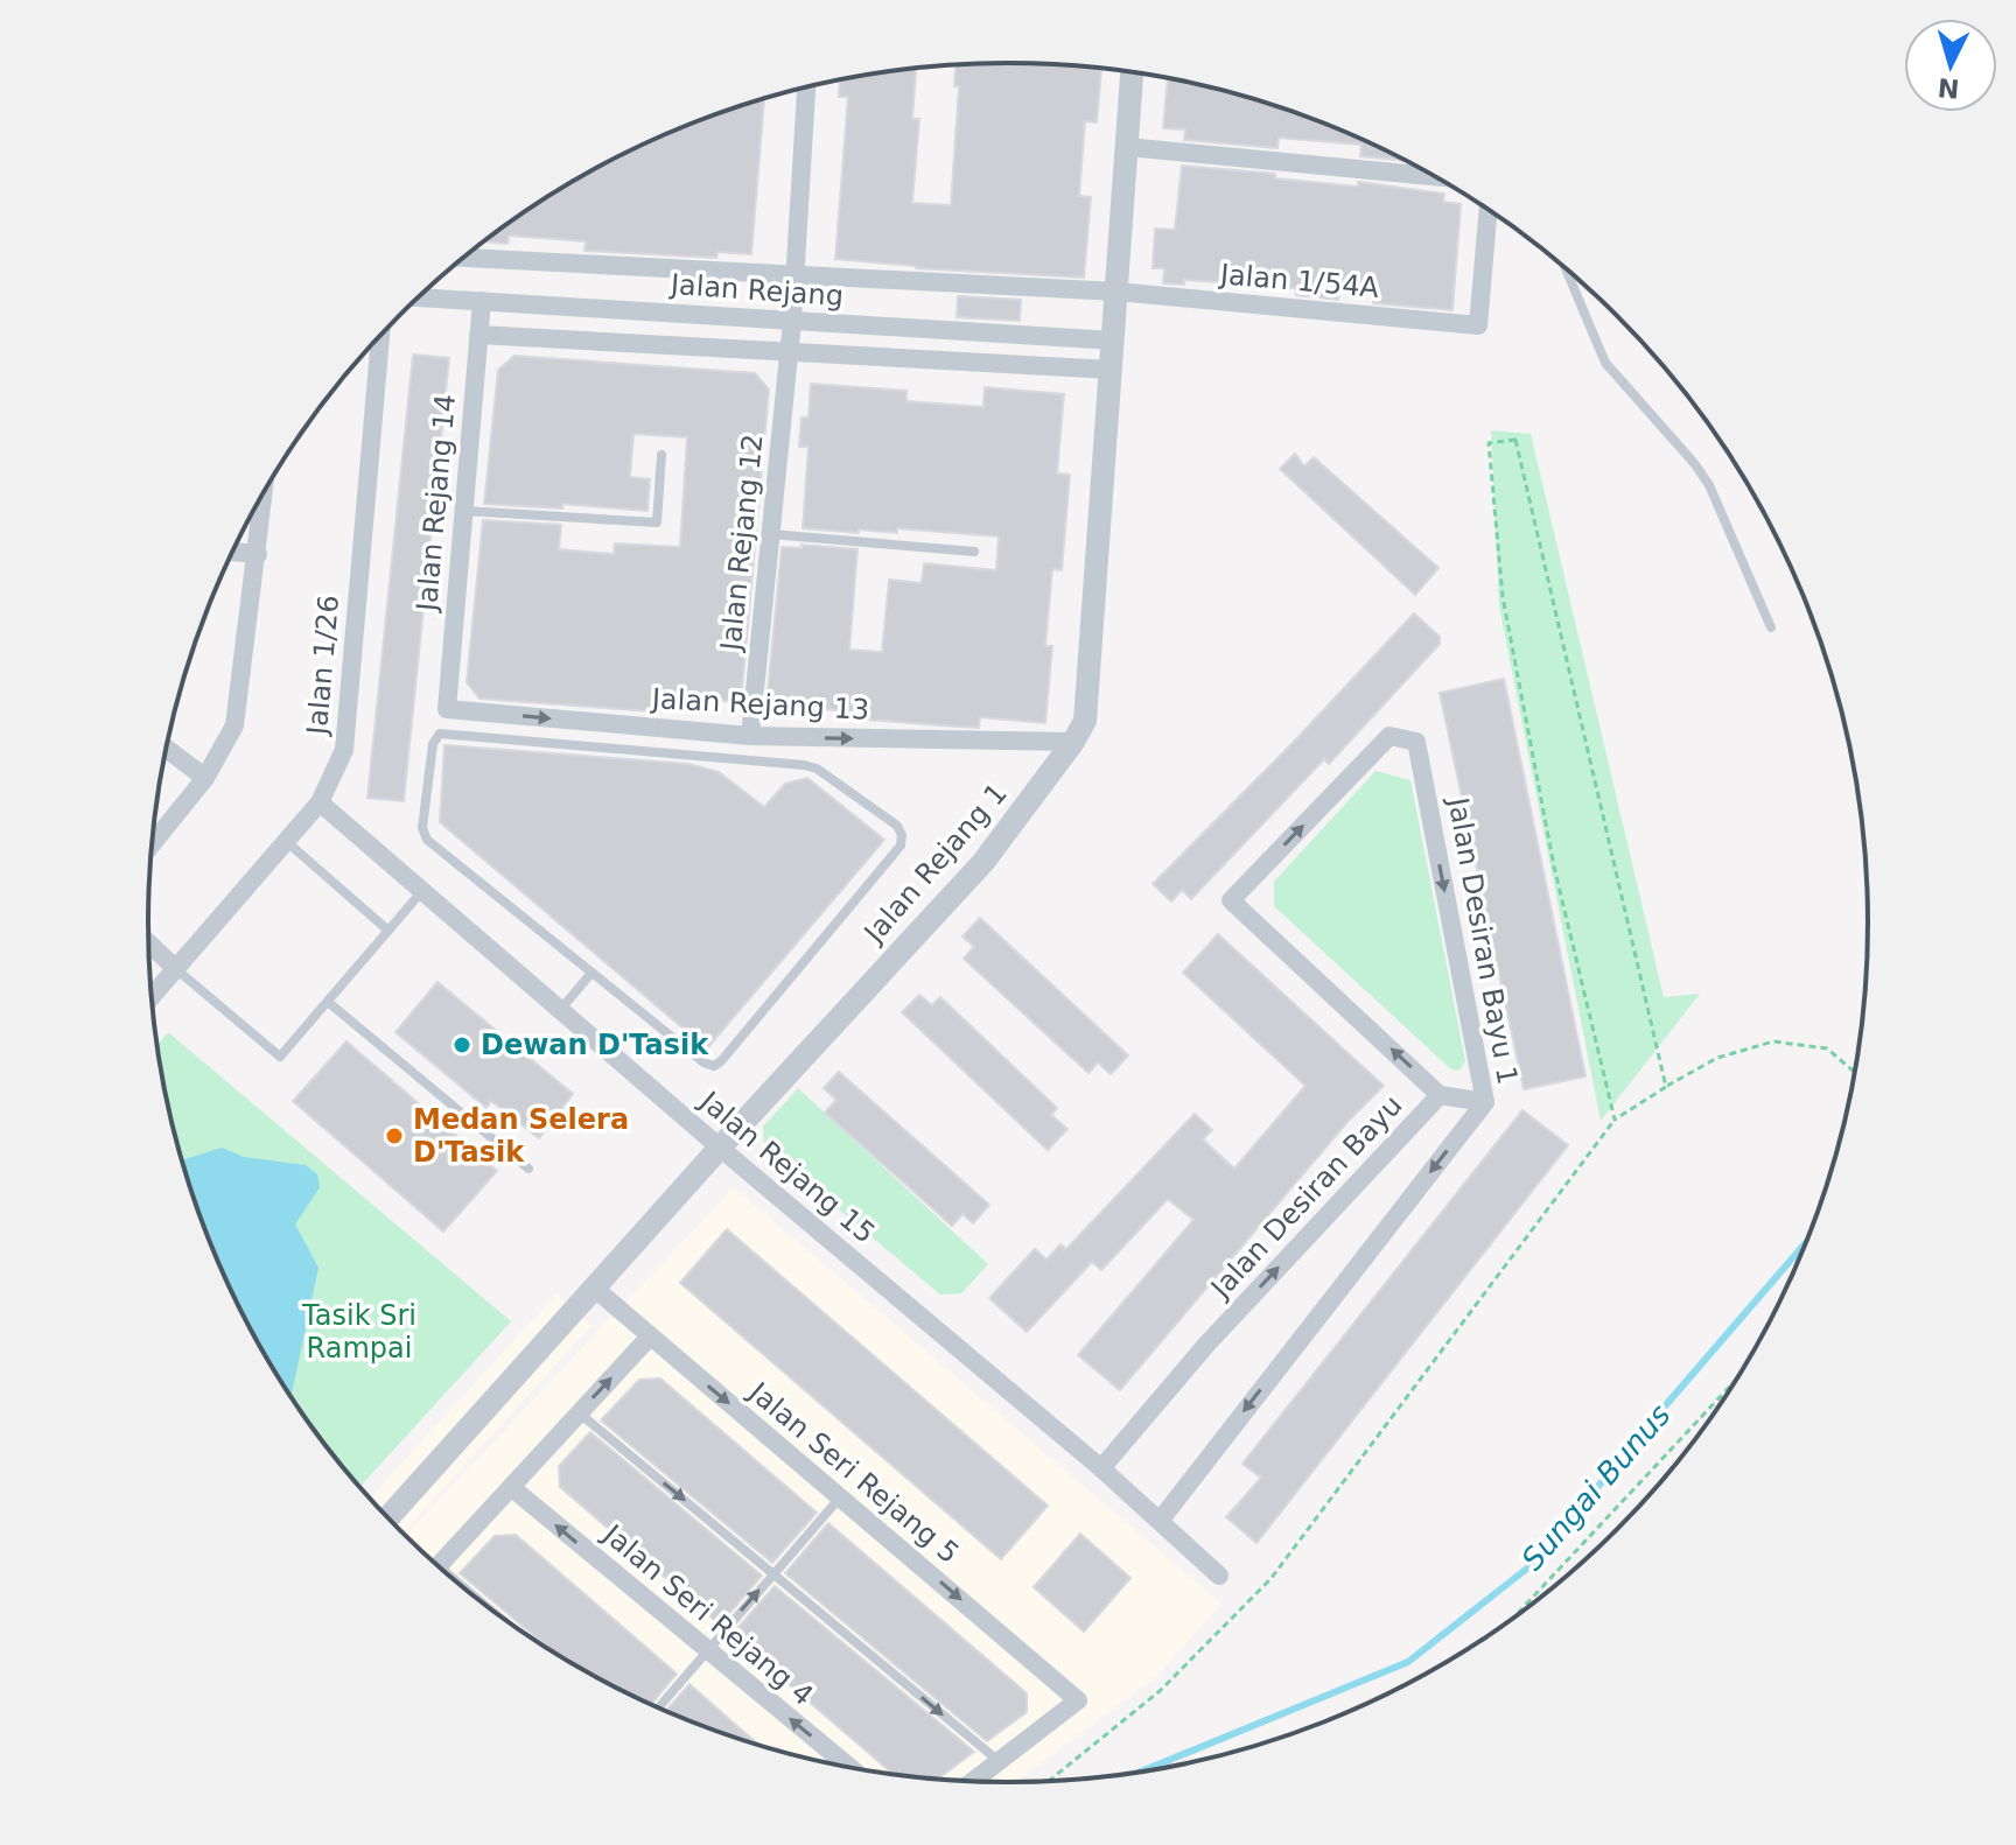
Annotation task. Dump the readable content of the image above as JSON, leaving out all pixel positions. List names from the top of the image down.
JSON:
{
  "streets": {
    "street": [
      "Jalan 1/54A",
      "Jalan Rejang",
      "Jalan Rejang 14",
      "Jalan Rejang 12",
      "Jalan 1/26",
      "Jalan Rejang 13",
      "Jalan Rejang 1",
      "Jalan Desiran Bayu 1",
      "Jalan Rejang 15",
      "Jalan Desiran Bayu",
      "Jalan Seri Rejang 5",
      "Jalan Seri Rejang 4"
    ]
  },
  "crossings": [
    ["Jalan 1/54A", "Jalan Rejang 12"],
    ["Jalan 1/54A", "Jalan Rejang 1"],
    ["Jalan Rejang", "Jalan Rejang 14"],
    ["Jalan Rejang", "Jalan Rejang 12"],
    ["Jalan Rejang", "Jalan Rejang 1"],
    ["Jalan Rejang 14", "Jalan Rejang 13"],
    ["Jalan Rejang 12", "Jalan Rejang 13"],
    ["Jalan 1/26", "Jalan Rejang 15"],
    ["Jalan Rejang 13", "Jalan Rejang 1"],
    ["Jalan Rejang 1", "Jalan Rejang 15"],
    ["Jalan Rejang 1", "Jalan Seri Rejang 5"],
    ["Jalan Desiran Bayu 1", "Jalan Rejang 15"],
    ["Jalan Desiran Bayu 1", "Jalan Desiran Bayu"],
    ["Jalan Rejang 15", "Jalan Desiran Bayu"]
  ],
  "one_way": ["Jalan Rejang 13", "Jalan Seri Rejang 5", "Jalan Seri Rejang 4"],
  "water": ["Sungai Bunus"],
  "parks": ["Tasik Sri Rampai"],
  "places": ["Dewan D'Tasik", "Medan Selera D'Tasik"],
  "north": "bottom"
}
